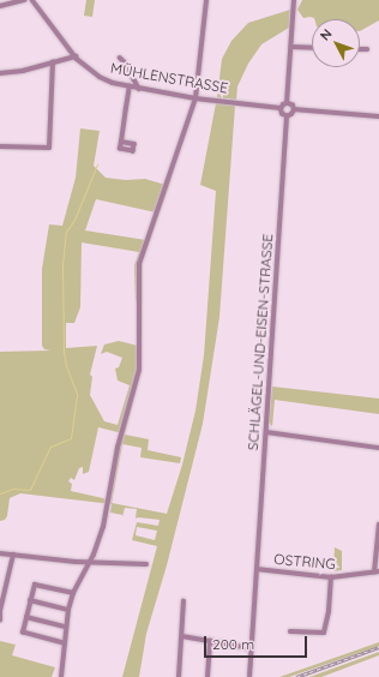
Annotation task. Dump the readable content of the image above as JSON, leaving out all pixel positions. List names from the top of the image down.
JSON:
{
  "streets": {
    "street": ["MÜHLENSTRASSE", "SCHLÄGEL-UND-EISEN-STRASSE", "OSTRING"]
  },
  "crossings": [
    ["MÜHLENSTRASSE", "SCHLÄGEL-UND-EISEN-STRASSE"],
    ["SCHLÄGEL-UND-EISEN-STRASSE", "OSTRING"]
  ],
  "scale_bar": "200 m",
  "north": "top left"
}
